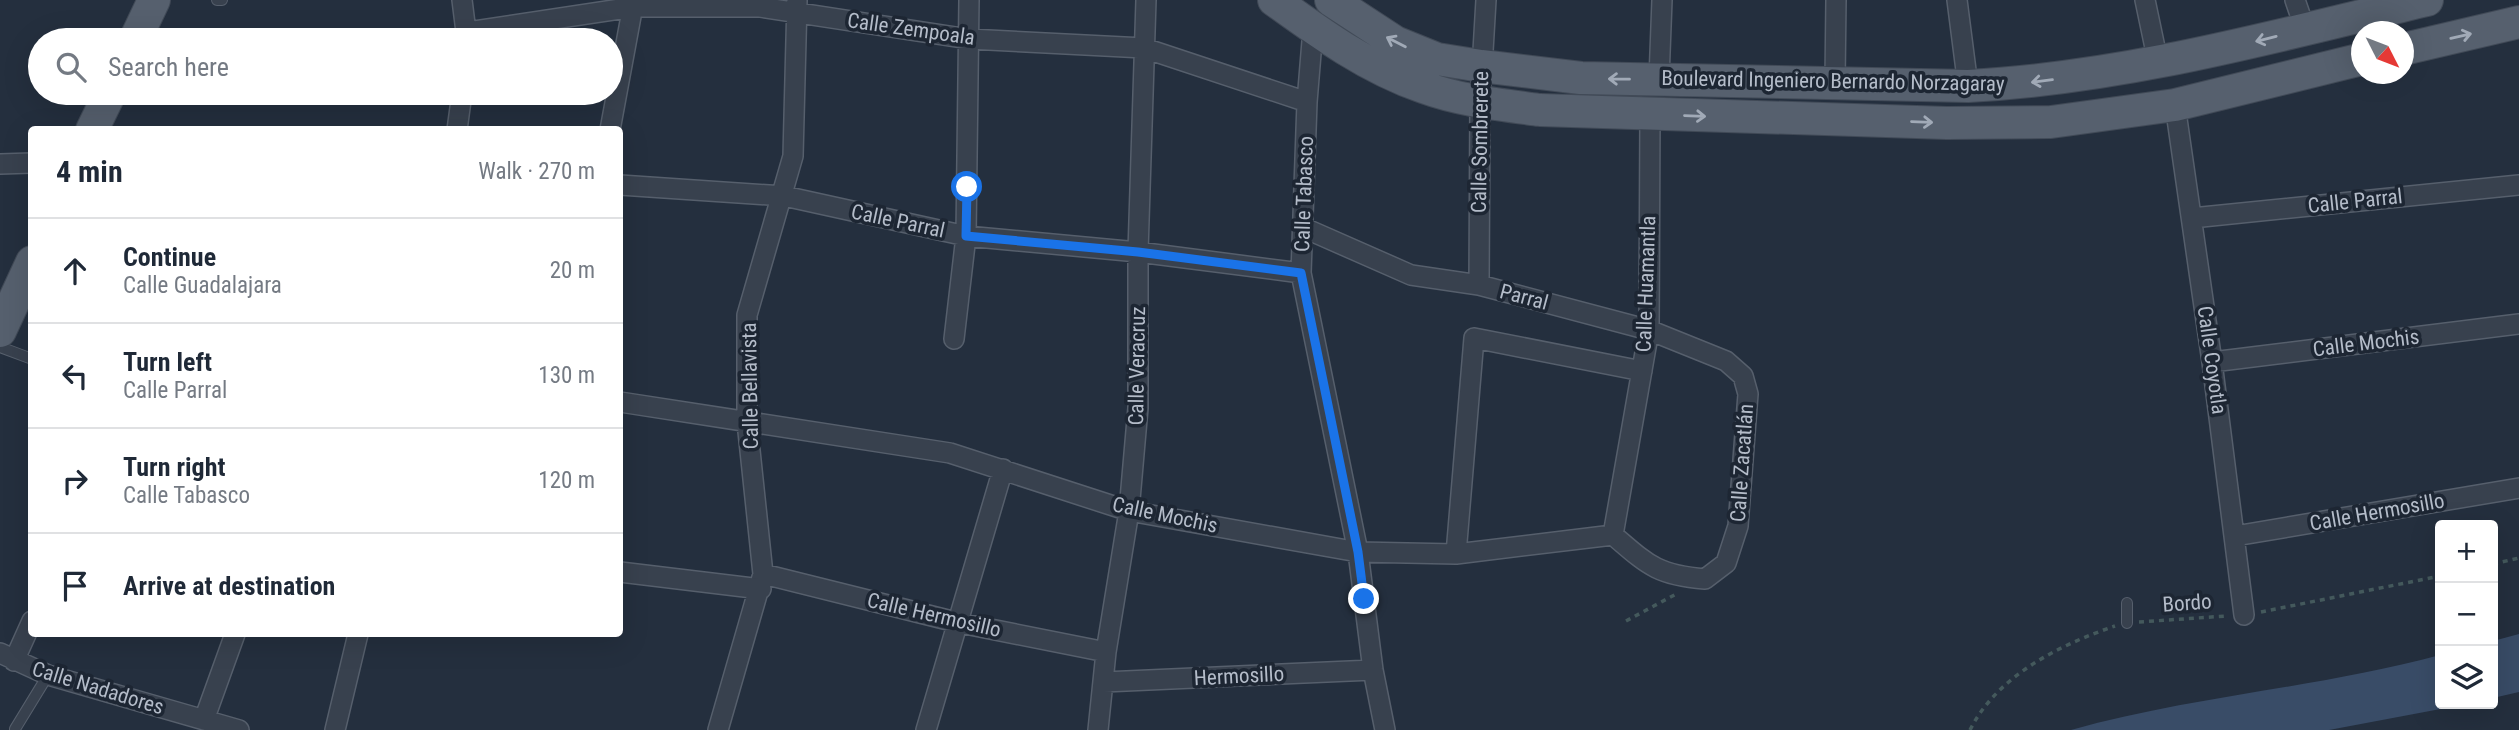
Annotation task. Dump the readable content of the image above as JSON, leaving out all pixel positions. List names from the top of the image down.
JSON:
{
  "streets": {
    "main road": ["Boulevard Ingeniero Bernardo Norzagaray"],
    "street": [
      "Calle Zempoala",
      "Calle Sombrerete",
      "Calle Tabasco",
      "Calle Parral",
      "Calle Huamantla",
      "Parral",
      "Calle Mochis",
      "Calle Coyotla",
      "Calle Veracruz",
      "Calle Bellavista",
      "Calle Zacatlán",
      "Calle Hermosillo",
      "Hermosillo",
      "Calle Nadadores"
    ],
    "path": ["Bordo"]
  },
  "crossings": [
    ["Calle Zempoala", "Calle Tabasco"],
    ["Calle Zempoala", "Calle Veracruz"],
    ["Calle Zempoala", "Calle Bellavista"],
    ["Boulevard Ingeniero Bernardo Norzagaray", "Calle Sombrerete"],
    ["Boulevard Ingeniero Bernardo Norzagaray", "Calle Tabasco"],
    ["Boulevard Ingeniero Bernardo Norzagaray", "Calle Huamantla"],
    ["Boulevard Ingeniero Bernardo Norzagaray", "Calle Coyotla"],
    ["Calle Sombrerete", "Parral"],
    ["Calle Tabasco", "Calle Parral"],
    ["Calle Tabasco", "Parral"],
    ["Calle Tabasco", "Calle Mochis"],
    ["Calle Tabasco", "Hermosillo"],
    ["Calle Parral", "Calle Coyotla"],
    ["Calle Parral", "Calle Veracruz"],
    ["Calle Parral", "Calle Bellavista"],
    ["Calle Huamantla", "Parral"],
    ["Calle Huamantla", "Calle Mochis"],
    ["Parral", "Calle Zacatlán"],
    ["Calle Mochis", "Calle Coyotla"],
    ["Calle Mochis", "Calle Veracruz"],
    ["Calle Mochis", "Calle Bellavista"],
    ["Calle Coyotla", "Calle Hermosillo"],
    ["Calle Coyotla", "Bordo"],
    ["Calle Veracruz", "Calle Hermosillo"],
    ["Calle Veracruz", "Hermosillo"],
    ["Calle Bellavista", "Calle Hermosillo"]
  ],
  "north": "bottom right",
  "page": {
    "search": "Search here",
    "heading": ["4 min", "Walk · 270 m"],
    "list": [
      ["Continue", "Calle Guadalajara", "20 m"],
      ["Turn left", "Calle Parral", "130 m"],
      ["Turn right", "Calle Tabasco", "120 m"],
      "Arrive at destination"
    ],
    "map_buttons": ["+", "−"]
  }
}
